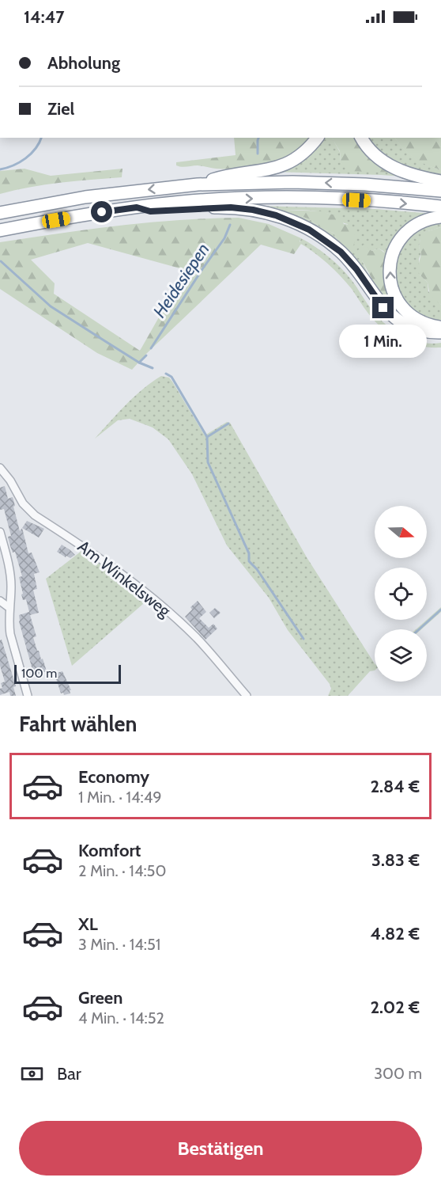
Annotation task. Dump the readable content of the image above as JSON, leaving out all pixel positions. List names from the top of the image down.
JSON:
{
  "streets": {
    "street": ["Am Winkelsweg"]
  },
  "water": ["Heidesiepen"],
  "scale_bar": "100 m",
  "north": "right",
  "page": {
    "status": "14:47",
    "banner": ["Abholung", "Ziel"],
    "bubble": "1 Min.",
    "scale": "100 m",
    "heading": "Fahrt wählen",
    "list": [
      {
        "name": "Economy",
        "note": "1 Min. · 14:49",
        "value": "2.84 €"
      },
      {
        "name": "Komfort",
        "note": "2 Min. · 14:50",
        "value": "3.83 €"
      },
      {
        "name": "XL",
        "note": "3 Min. · 14:51",
        "value": "4.82 €"
      },
      {
        "name": "Green",
        "note": "4 Min. · 14:52",
        "value": "2.02 €"
      }
    ],
    "pay": ["Bar", "300 m"],
    "buttons": "Bestätigen"
  }
}
